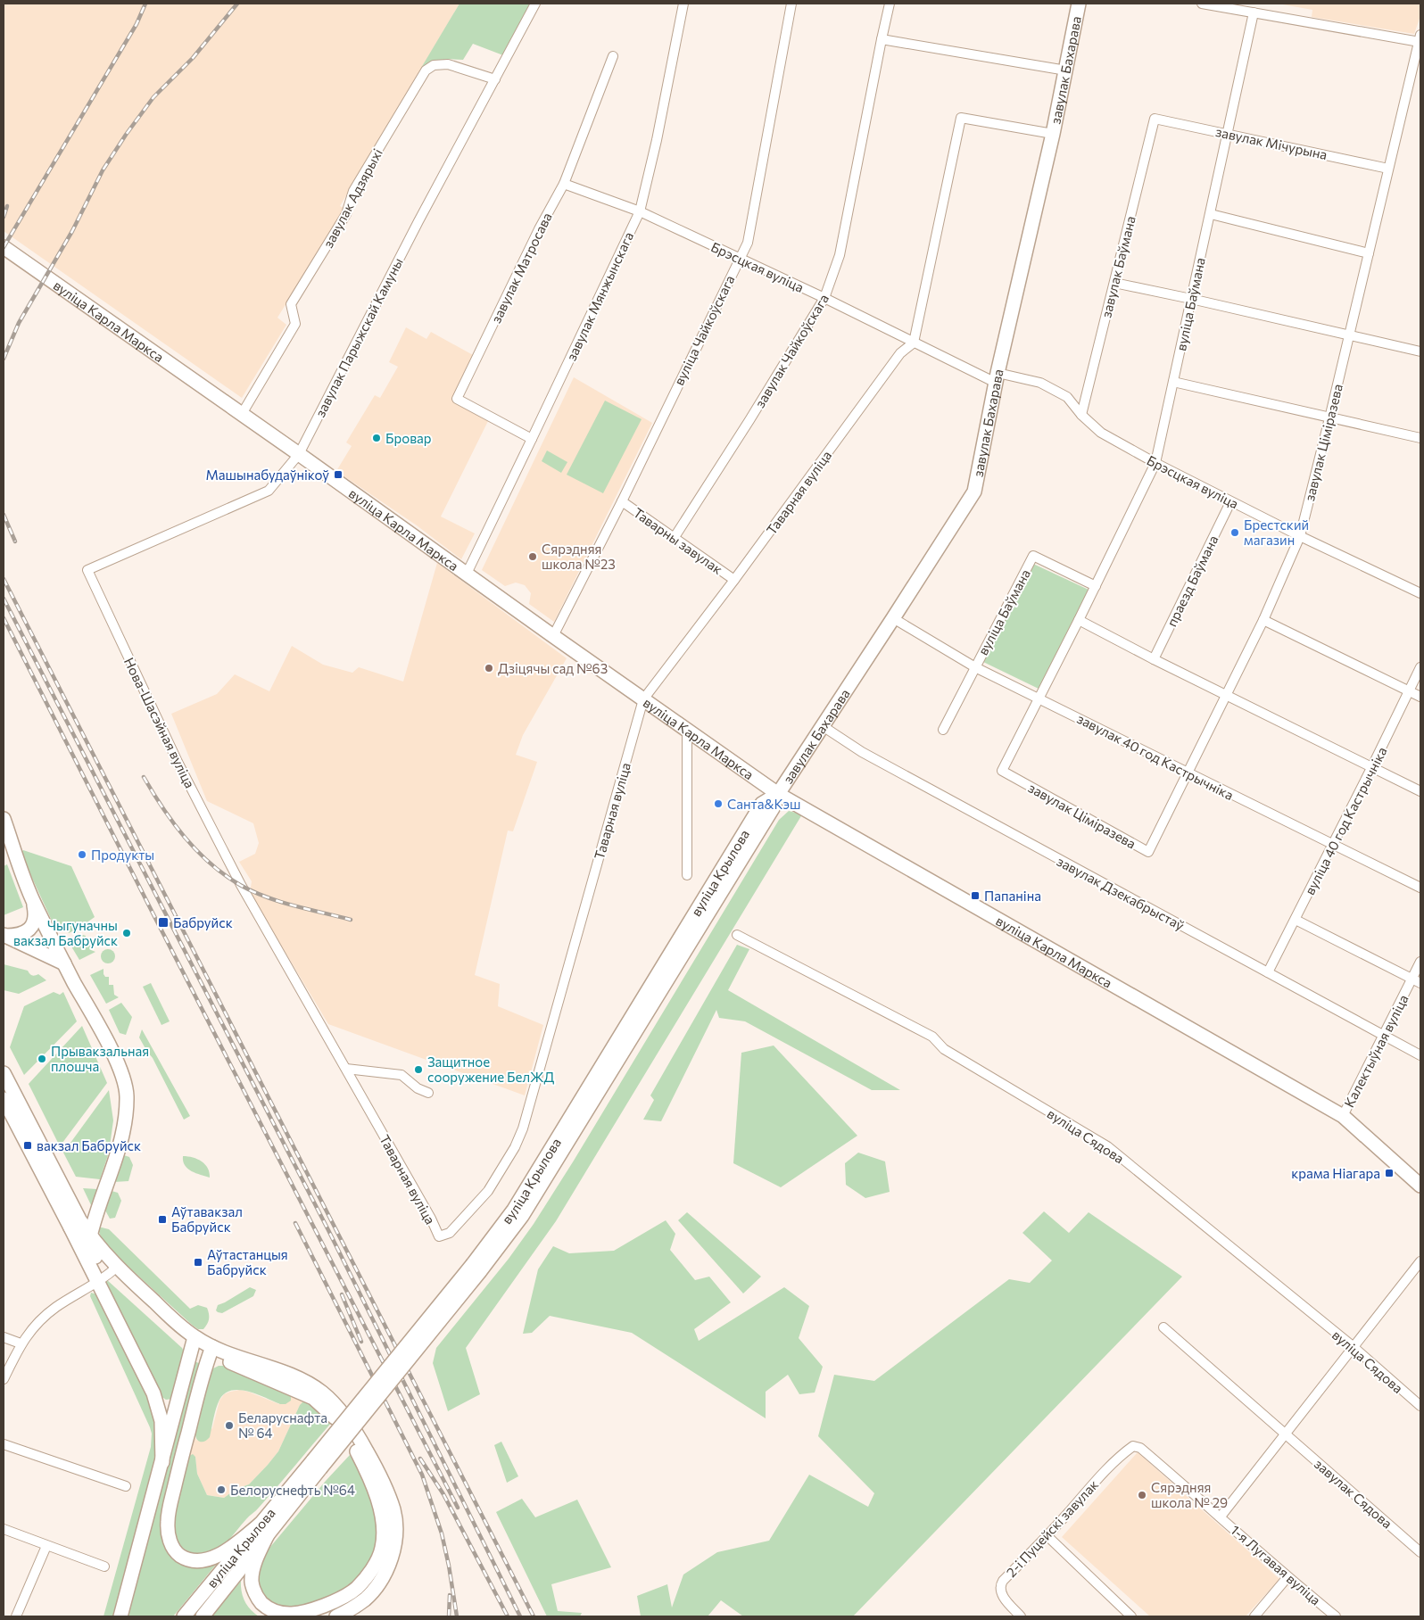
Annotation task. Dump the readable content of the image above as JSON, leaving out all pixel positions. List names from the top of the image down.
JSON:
{
  "streets": {
    "main road": ["завулак Бахарава", "вуліца Карла Маркса", "вуліца Крылова"],
    "street": [
      "завулак Мічурына",
      "завулак Адзярыхі",
      "Брэсцкая вуліца",
      "завулак Баўмана",
      "завулак Матросава",
      "завулак Мянжынскага",
      "вуліца Баўмана",
      "вуліца Чайкоўскага",
      "завулак Парыжскай Камуны",
      "завулак Чайкоўскага",
      "завулак Ціміразева",
      "Таварная вуліца",
      "Таварны завулак",
      "праезд Баўмана",
      "Нова-Шасэйная вуліца",
      "завулак 40 год Кастрычніка",
      "вуліца 40 год Кастрычніка",
      "завулак Дзекабрыстаў",
      "Калектыўная вуліца",
      "вуліца Сядова",
      "завулак Сядова",
      "2-і Пуцейскі завулак",
      "1-я Лугавая вуліца"
    ]
  },
  "crossings": [
    ["завулак Бахарава", "Брэсцкая вуліца"],
    ["завулак Бахарава", "вуліца Карла Маркса"],
    ["завулак Бахарава", "завулак 40 год Кастрычніка"],
    ["завулак Бахарава", "вуліца Крылова"],
    ["завулак Бахарава", "завулак Дзекабрыстаў"],
    ["завулак Мічурына", "завулак Баўмана"],
    ["завулак Мічурына", "вуліца Баўмана"],
    ["завулак Мічурына", "завулак Ціміразева"],
    ["завулак Адзярыхі", "вуліца Карла Маркса"],
    ["завулак Адзярыхі", "завулак Парыжскай Камуны"],
    ["Брэсцкая вуліца", "завулак Баўмана"],
    ["Брэсцкая вуліца", "завулак Матросава"],
    ["Брэсцкая вуліца", "завулак Мянжынскага"],
    ["Брэсцкая вуліца", "вуліца Баўмана"],
    ["Брэсцкая вуліца", "вуліца Чайкоўскага"],
    ["Брэсцкая вуліца", "завулак Чайкоўскага"],
    ["Брэсцкая вуліца", "завулак Ціміразева"],
    ["Брэсцкая вуліца", "Таварная вуліца"],
    ["Брэсцкая вуліца", "праезд Баўмана"],
    ["завулак Матросава", "завулак Мянжынскага"],
    ["завулак Мянжынскага", "вуліца Карла Маркса"],
    ["вуліца Баўмана", "завулак Ціміразева"],
    ["вуліца Баўмана", "завулак 40 год Кастрычніка"],
    ["вуліца Карла Маркса", "вуліца Чайкоўскага"],
    ["вуліца Карла Маркса", "завулак Парыжскай Камуны"],
    ["вуліца Карла Маркса", "Таварная вуліца"],
    ["вуліца Карла Маркса", "вуліца Крылова"],
    ["вуліца Карла Маркса", "Калектыўная вуліца"],
    ["вуліца Чайкоўскага", "Таварны завулак"],
    ["завулак Парыжскай Камуны", "Нова-Шасэйная вуліца"],
    ["завулак Чайкоўскага", "Таварны завулак"],
    ["завулак Ціміразева", "завулак 40 год Кастрычніка"],
    ["Таварная вуліца", "Таварны завулак"],
    ["Таварная вуліца", "Нова-Шасэйная вуліца"],
    ["завулак 40 год Кастрычніка", "вуліца 40 год Кастрычніка"],
    ["вуліца 40 год Кастрычніка", "завулак Дзекабрыстаў"],
    ["завулак Дзекабрыстаў", "Калектыўная вуліца"],
    ["2-і Пуцейскі завулак", "1-я Лугавая вуліца"]
  ],
  "places": {
    "other": [
      "Бровар",
      "Брестский магазин",
      "Сярэдняя школа №23",
      "Дзіцячы сад №63",
      "Санта&Кэш",
      "Продукты",
      "Чыгуначны вакзал Бабруйск",
      "Прывакзальная плошча",
      "Защитное сооружение БелЖД",
      "Беларуснафта № 64",
      "Белоруснефть №64",
      "Сярэдняя школа № 29"
    ],
    "transit": [
      "Машынабудаўнікоў",
      "Папаніна",
      "Бабруйск",
      "вакзал Бабруйск",
      "крама Ніагара",
      "Аўтавакзал Бабруйск",
      "Аўтастанцыя Бабруйск"
    ]
  }
}
